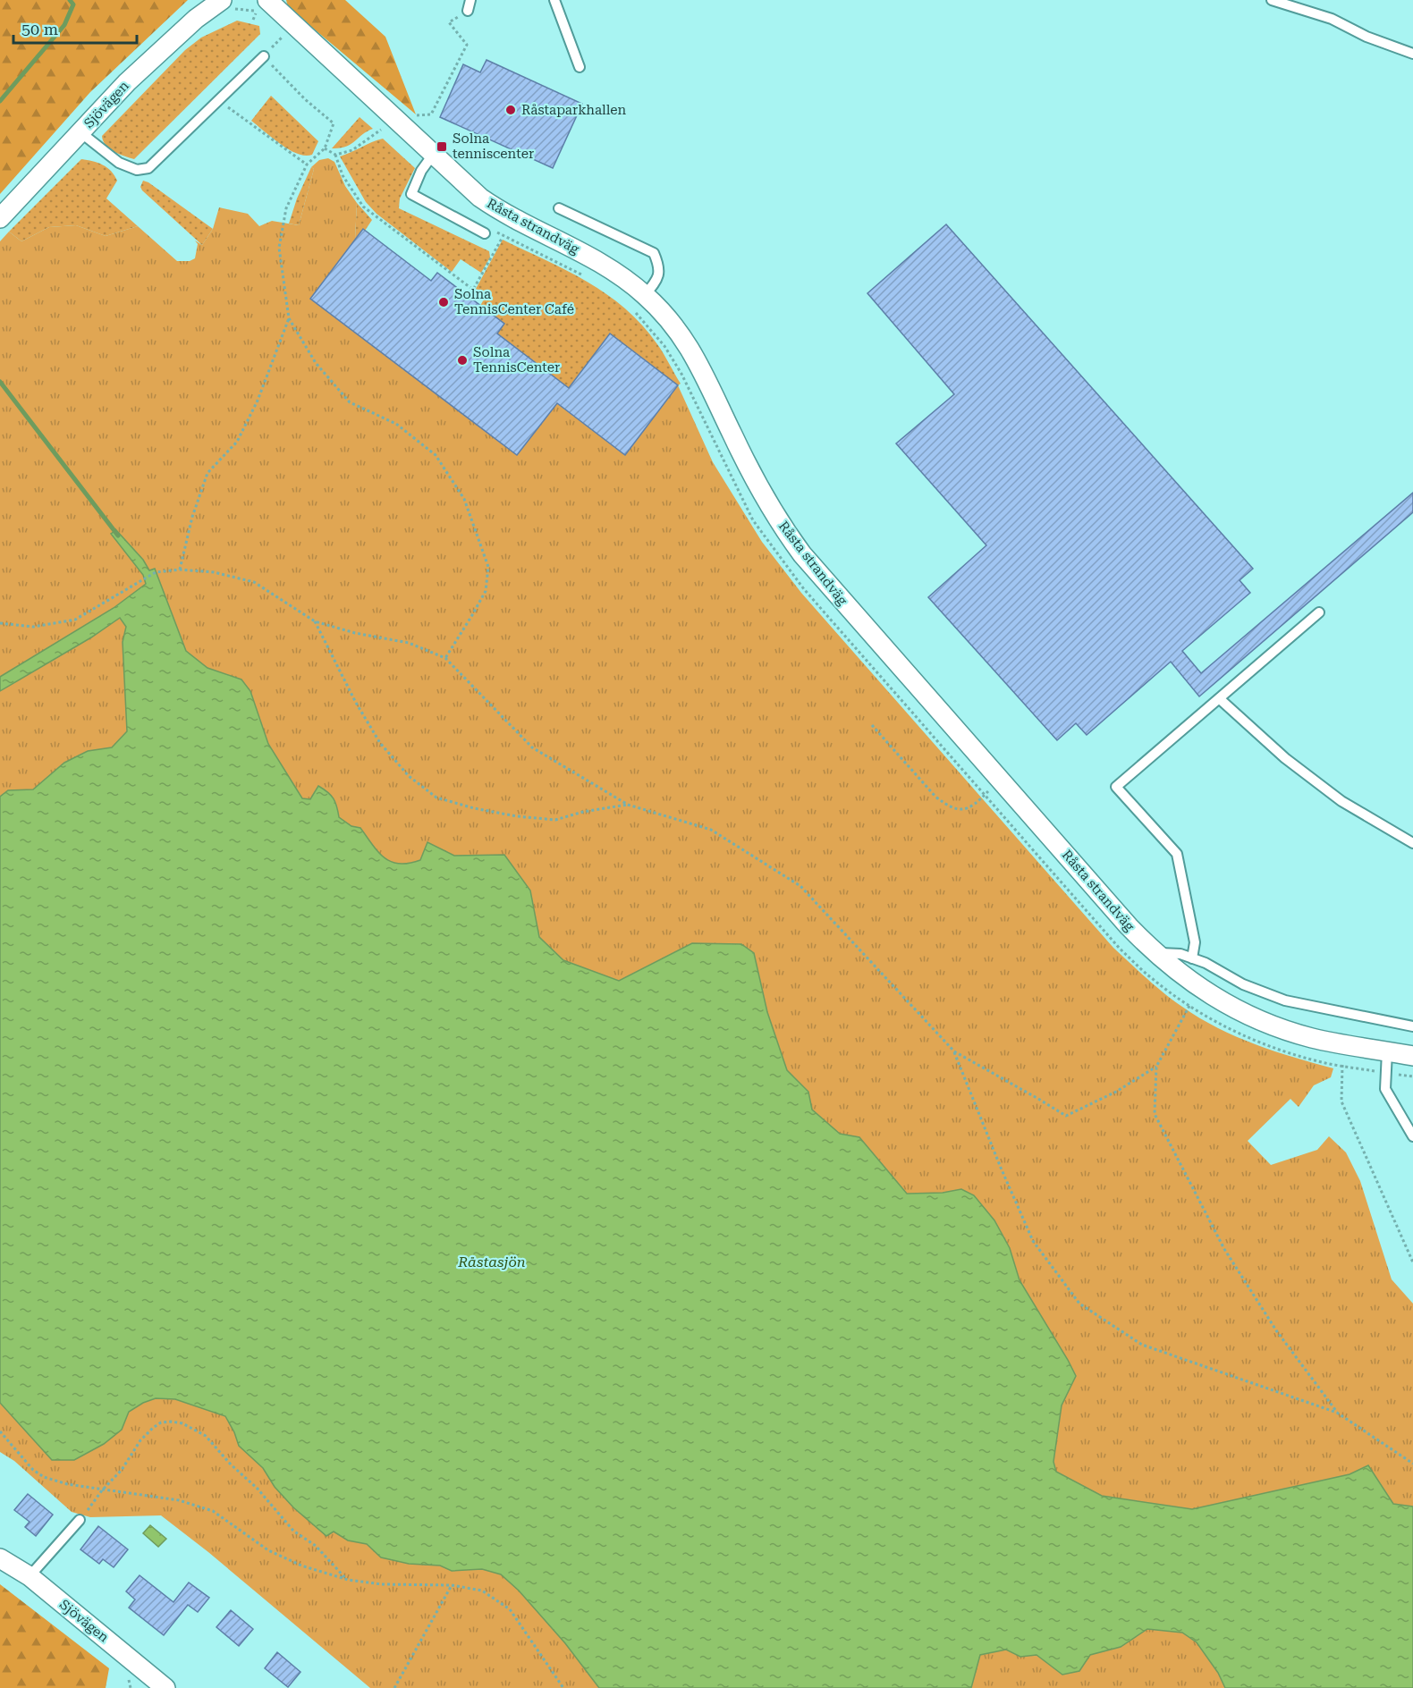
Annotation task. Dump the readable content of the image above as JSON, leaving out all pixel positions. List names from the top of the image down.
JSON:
{
  "streets": {
    "street": ["Sjövägen", "Råsta strandväg"]
  },
  "water": ["Råstasjön"],
  "places": {
    "other": ["Råstaparkhallen", "Solna TennisCenter Café", "Solna TennisCenter"],
    "transit": ["Solna tenniscenter"]
  },
  "scale_bar": "50 m"
}
